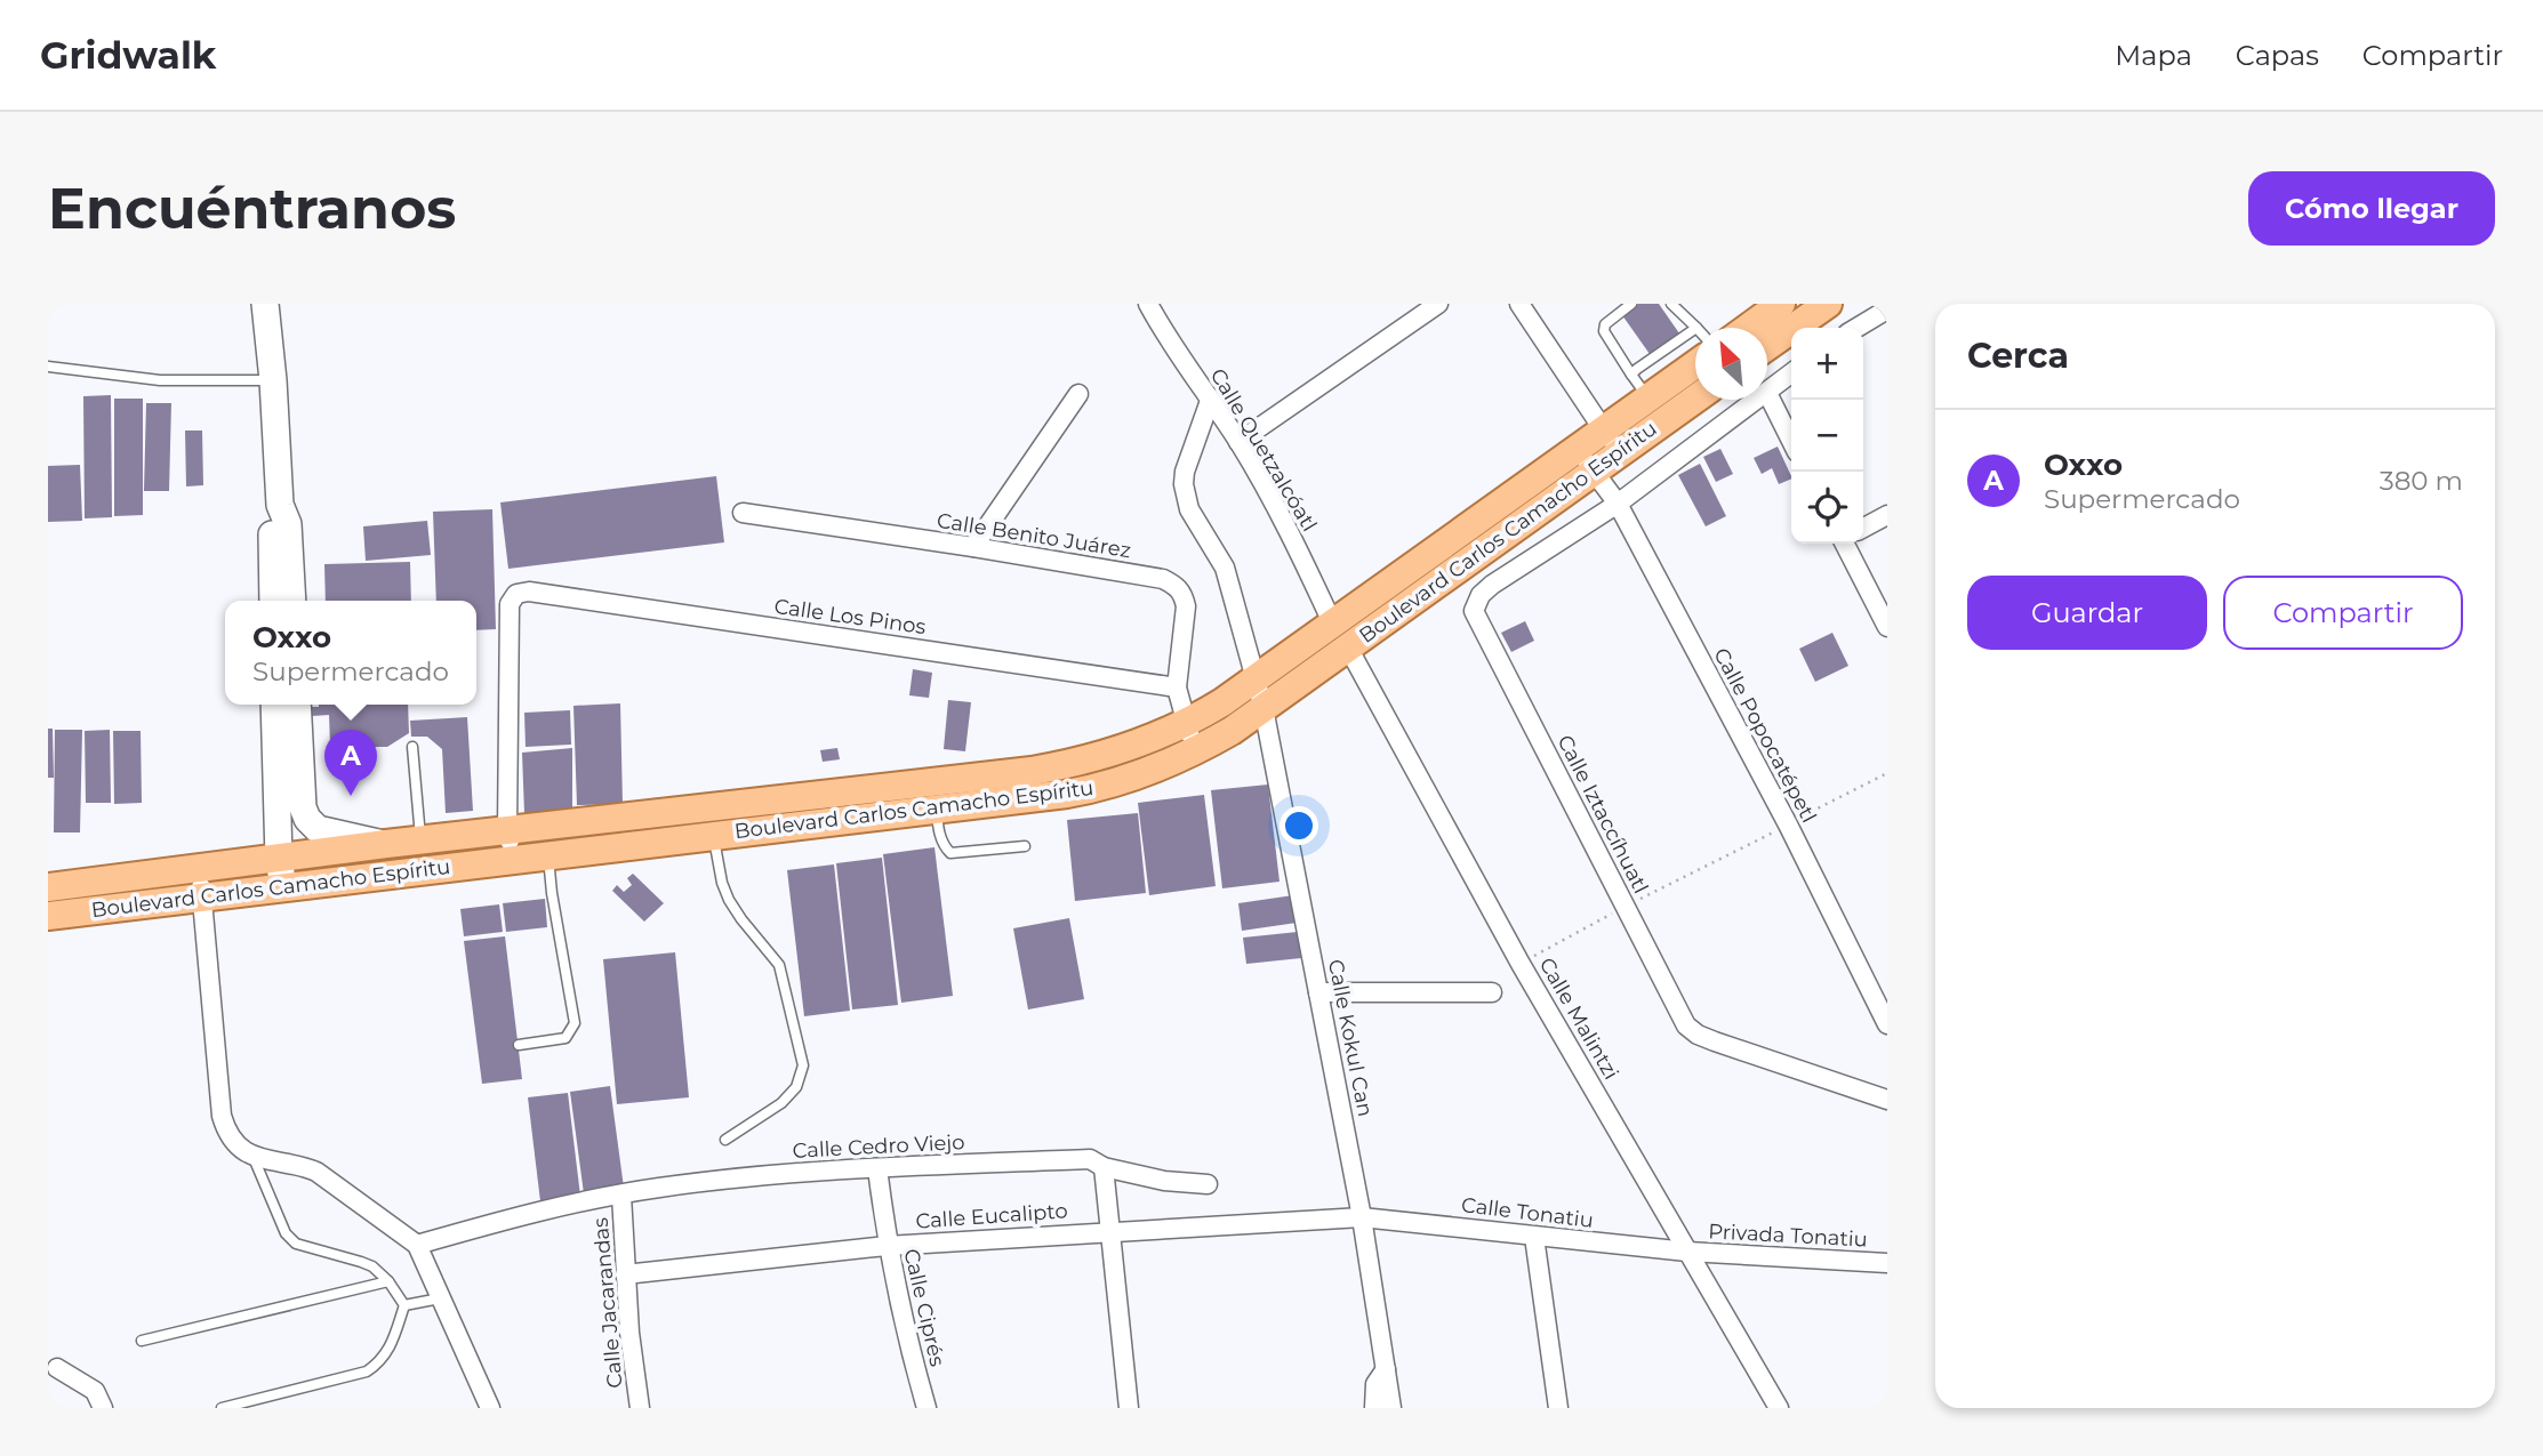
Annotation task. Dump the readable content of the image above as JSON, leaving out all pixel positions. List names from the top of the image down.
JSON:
{
  "streets": {
    "main road": ["Boulevard Carlos Camacho Espíritu"],
    "street": [
      "Calle Quetzalcóatl",
      "Calle Benito Juárez",
      "Calle Los Pinos",
      "Calle Popocatépetl",
      "Calle Iztaccíhuatl",
      "Calle Malintzi",
      "Calle Kokul Can",
      "Calle Cedro Viejo",
      "Calle Tonatiu",
      "Calle Eucalipto",
      "Privada Tonatiu",
      "Calle Jacarandas",
      "Calle Ciprés"
    ]
  },
  "crossings": [
    ["Calle Quetzalcóatl", "Boulevard Carlos Camacho Espíritu"],
    ["Calle Quetzalcóatl", "Calle Kokul Can"],
    ["Boulevard Carlos Camacho Espíritu", "Calle Benito Juárez"],
    ["Boulevard Carlos Camacho Espíritu", "Calle Los Pinos"],
    ["Boulevard Carlos Camacho Espíritu", "Calle Popocatépetl"],
    ["Boulevard Carlos Camacho Espíritu", "Calle Malintzi"],
    ["Boulevard Carlos Camacho Espíritu", "Calle Kokul Can"],
    ["Calle Benito Juárez", "Calle Los Pinos"],
    ["Calle Popocatépetl", "Calle Iztaccíhuatl"],
    ["Calle Malintzi", "Calle Tonatiu"],
    ["Calle Malintzi", "Privada Tonatiu"],
    ["Calle Kokul Can", "Calle Tonatiu"],
    ["Calle Kokul Can", "Calle Eucalipto"],
    ["Calle Cedro Viejo", "Calle Jacarandas"],
    ["Calle Cedro Viejo", "Calle Ciprés"],
    ["Calle Tonatiu", "Calle Eucalipto"],
    ["Calle Tonatiu", "Privada Tonatiu"],
    ["Calle Eucalipto", "Calle Jacarandas"],
    ["Calle Eucalipto", "Calle Ciprés"]
  ],
  "north": "top left",
  "page": {
    "header": "Gridwalk",
    "nav": ["Mapa", "Capas", "Compartir"],
    "buttons": [
      "Cómo llegar",
      ["Guardar", "Compartir"]
    ],
    "title": "Encuéntranos",
    "heading": "Cerca",
    "map_buttons": ["+", "−"],
    "list": [
      {
        "mark": "A",
        "name": "Oxxo",
        "note": "Supermercado",
        "value": "380 m"
      }
    ],
    "popup": ["Oxxo", "Supermercado"],
    "pins": "A"
  }
}
